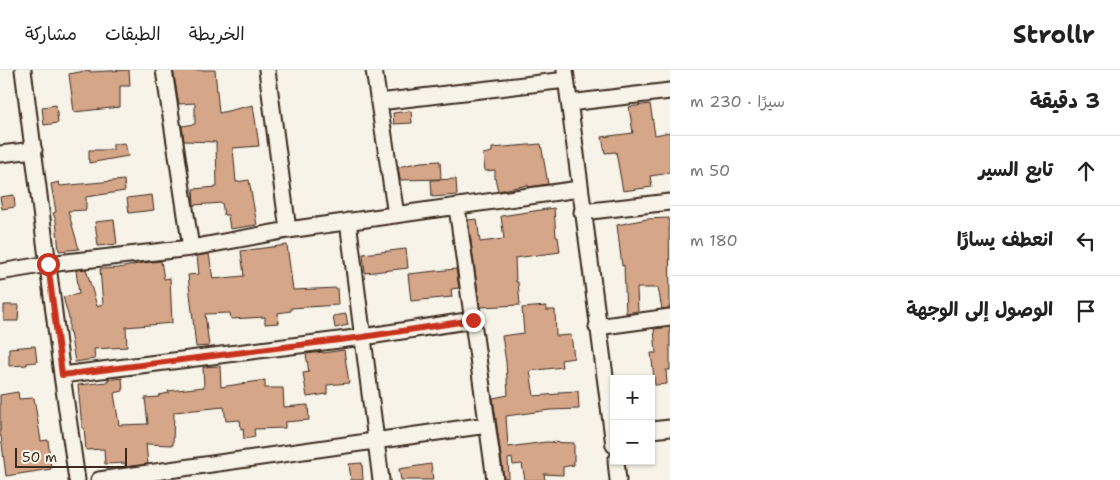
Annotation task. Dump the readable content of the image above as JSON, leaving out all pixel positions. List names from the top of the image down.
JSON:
{
  "scale_bar": "50 m",
  "page": {
    "header": "Strollr",
    "nav": ["الخريطة", "الطبقات", "مشاركة"],
    "heading": ["3 دقيقة", "سيرًا · 230 m"],
    "list": [
      ["تابع السير", "50 m"],
      ["انعطف يسارًا", "180 m"],
      "الوصول إلى الوجهة"
    ],
    "map_buttons": ["+", "−"],
    "scale": "50 m"
  }
}
